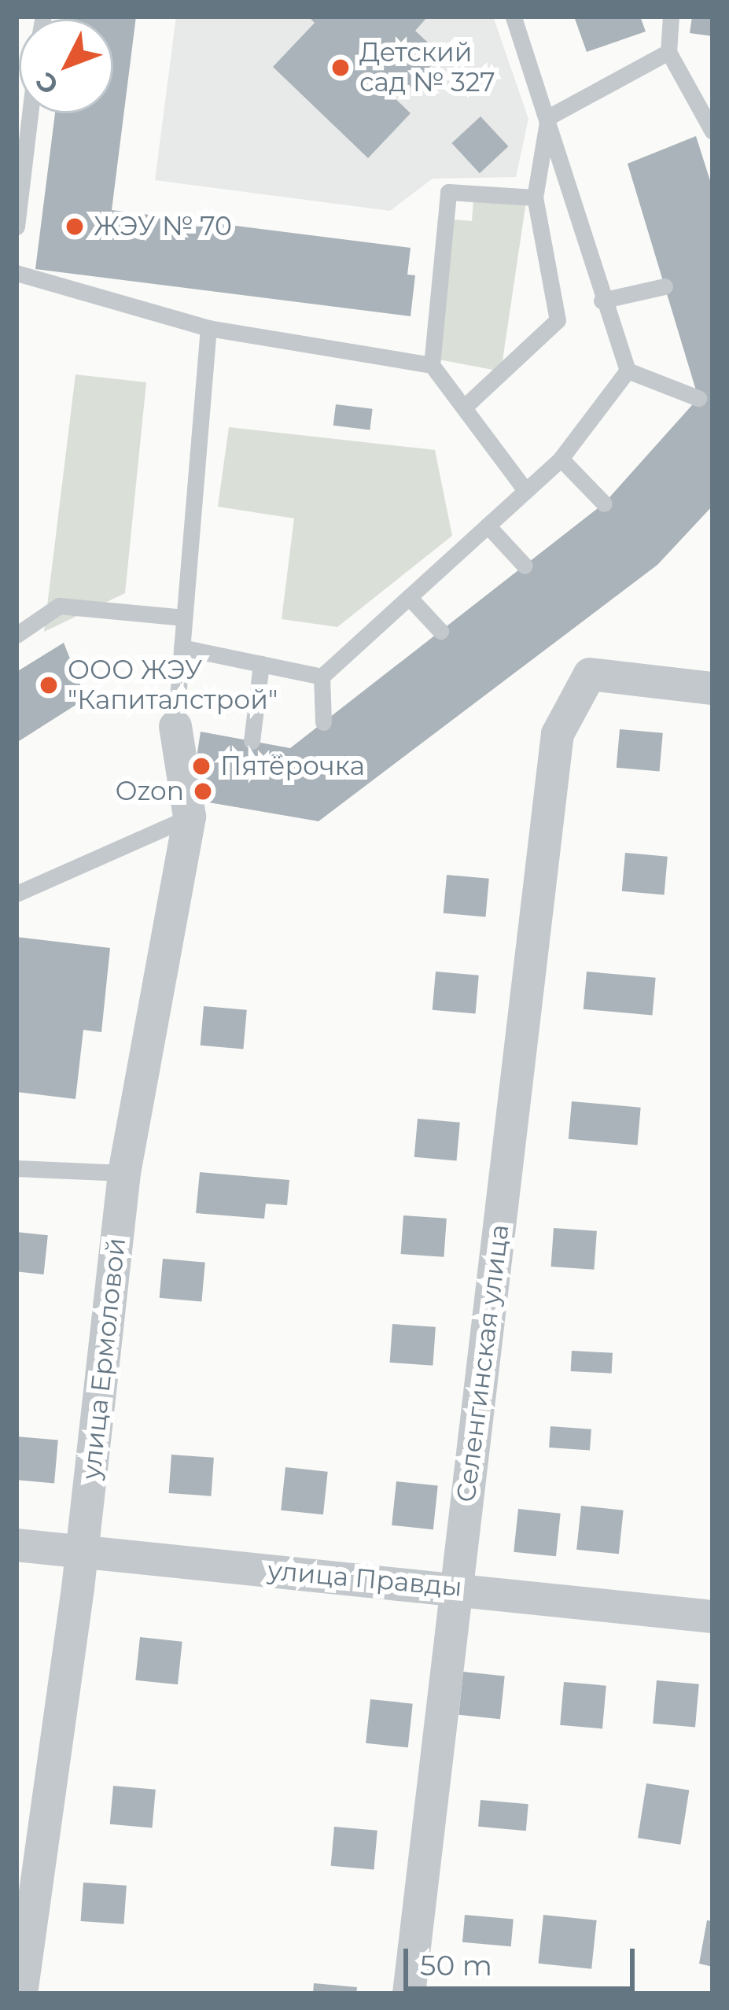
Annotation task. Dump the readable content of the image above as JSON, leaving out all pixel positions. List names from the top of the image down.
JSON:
{
  "streets": {
    "street": ["улица Ермоловой", "Селенгинская улица", "улица Правды"]
  },
  "crossings": [
    ["улица Ермоловой", "улица Правды"],
    ["Селенгинская улица", "улица Правды"]
  ],
  "places": [
    "Детский сад № 327",
    "ЖЭУ № 70",
    "ООО ЖЭУ \"Капиталстрой\"",
    "Пятёрочка",
    "Ozon"
  ],
  "scale_bar": "50 m",
  "north": "bottom left"
}
